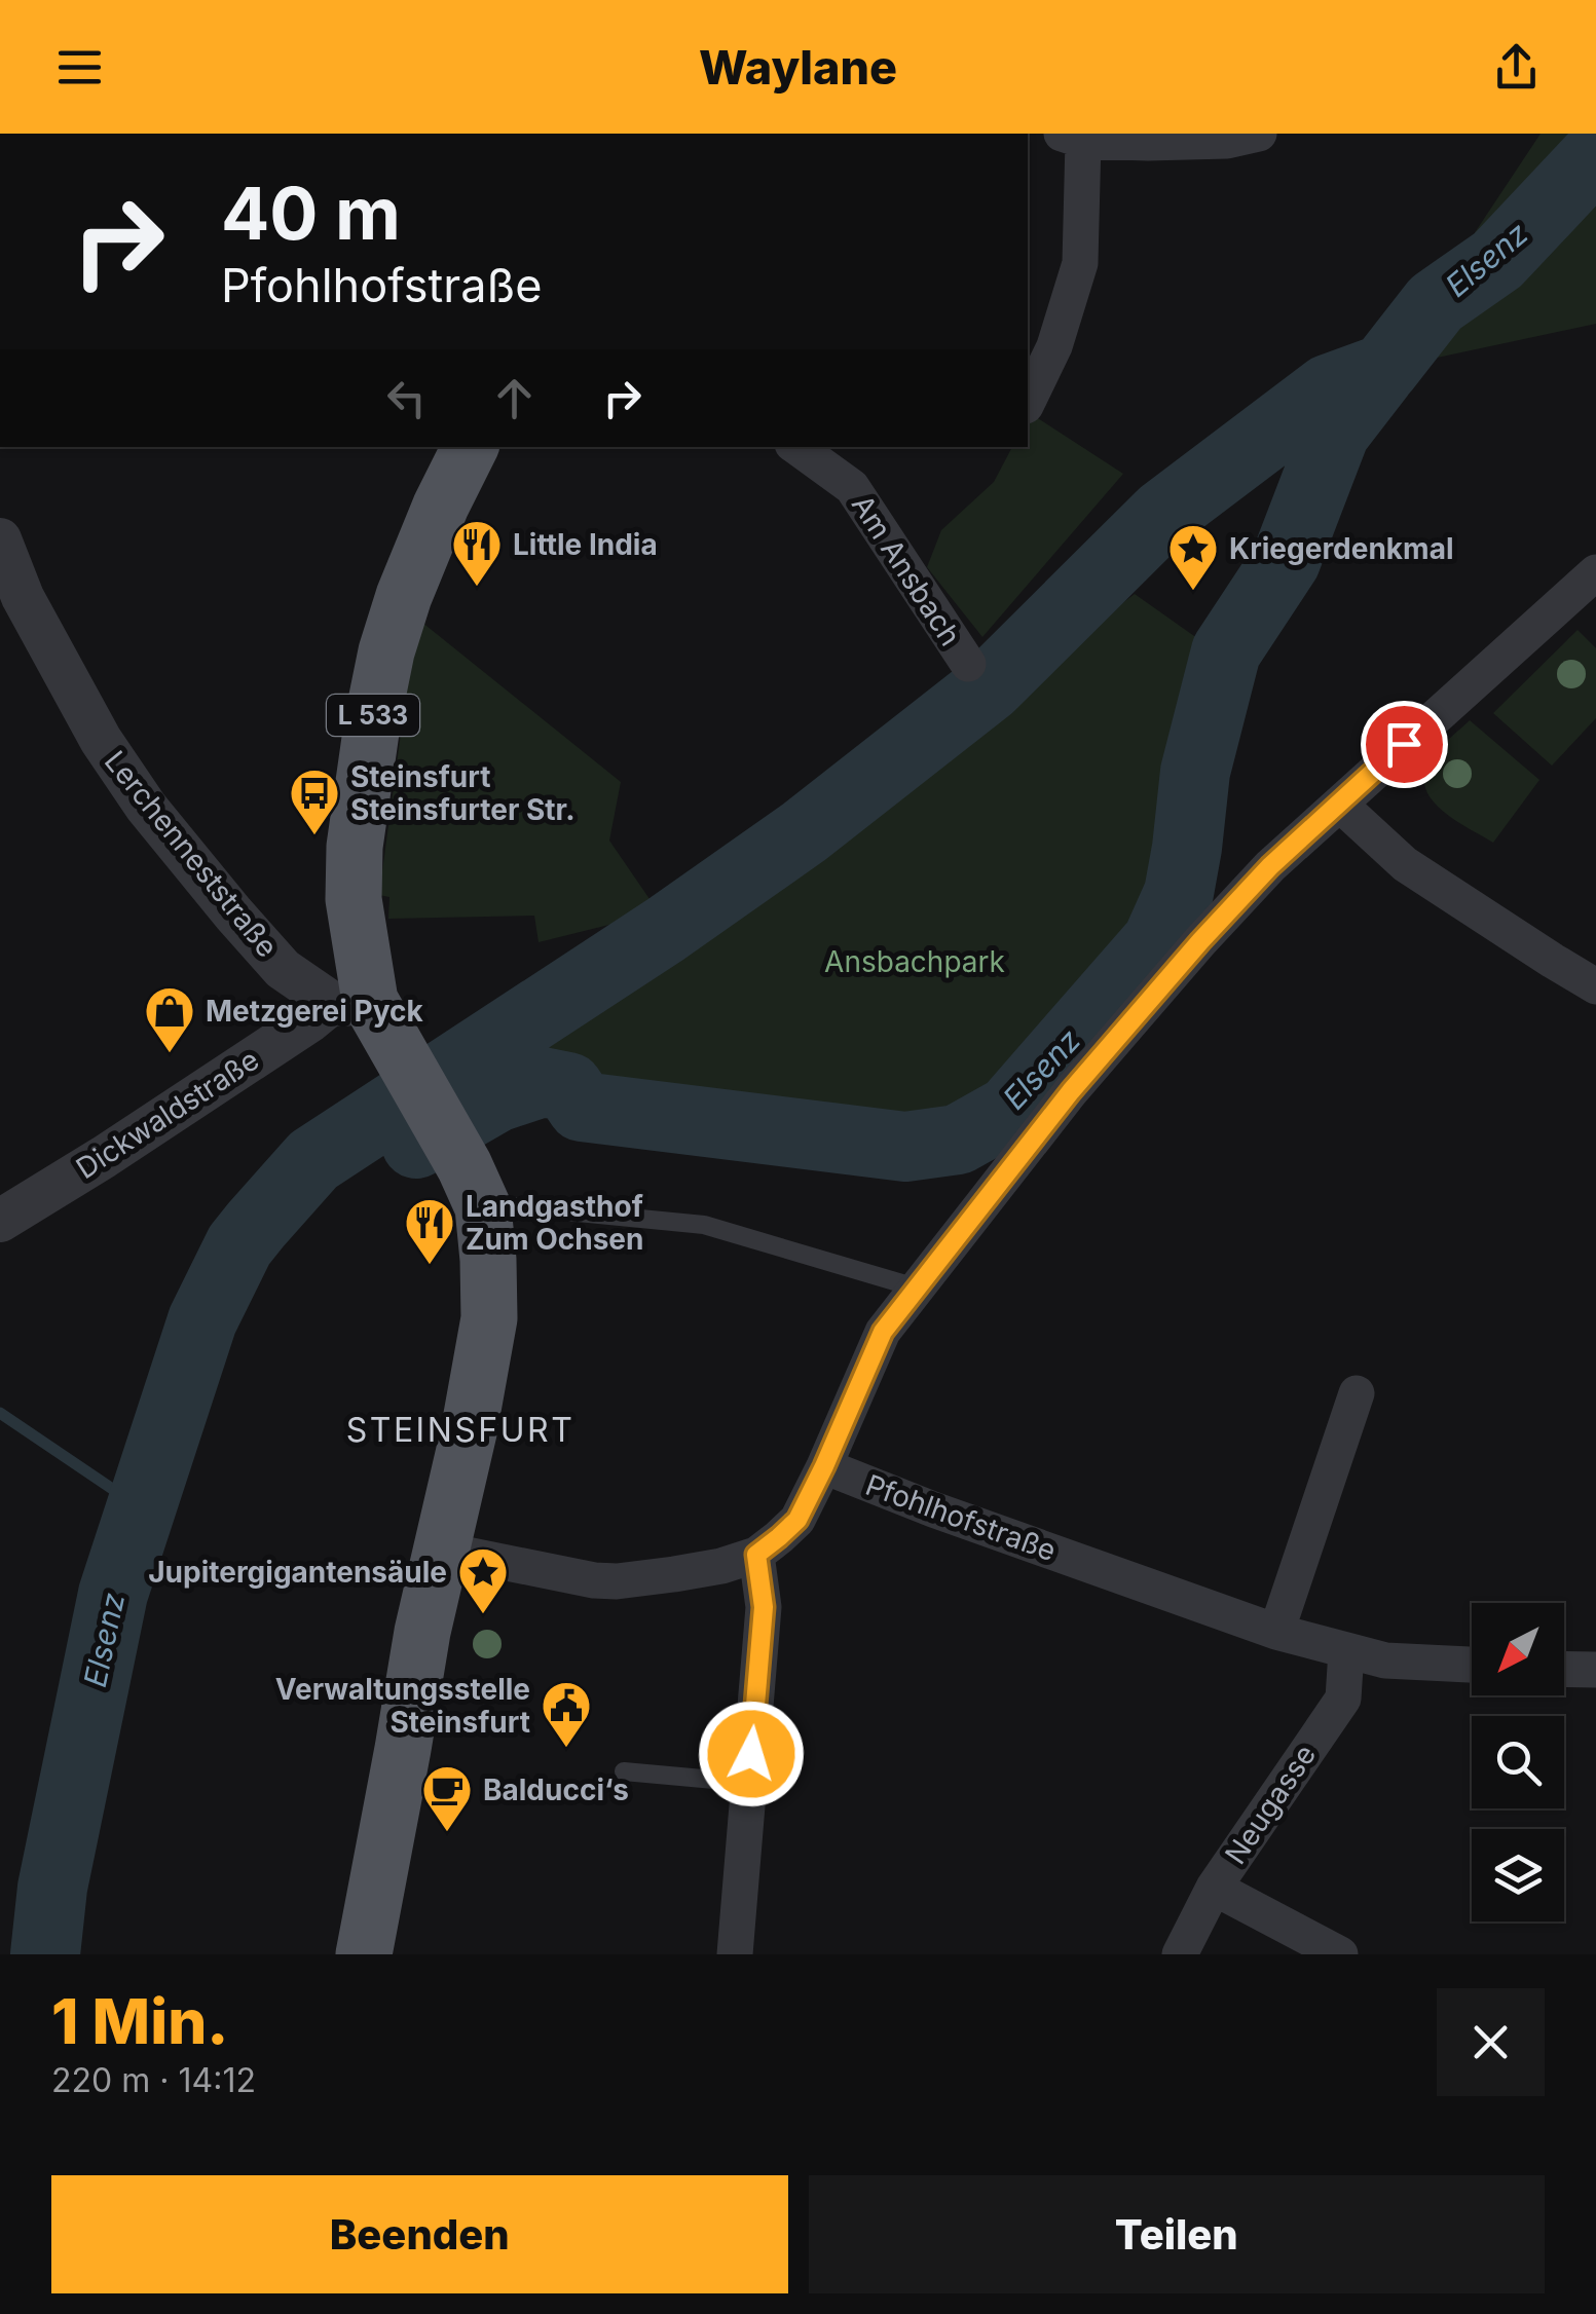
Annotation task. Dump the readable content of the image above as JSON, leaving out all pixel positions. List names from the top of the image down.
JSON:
{
  "streets": {
    "main road": ["L 533"],
    "street": [
      "Am Ansbach",
      "Lerchenneststraße",
      "Dickwaldstraße",
      "Pfohlhofstraße",
      "Neugasse"
    ]
  },
  "crossings": [
    ["L 533", "Lerchenneststraße"],
    ["L 533", "Dickwaldstraße"],
    ["Lerchenneststraße", "Dickwaldstraße"],
    ["Pfohlhofstraße", "Neugasse"]
  ],
  "districts": ["STEINSFURT"],
  "water": ["Elsenz"],
  "parks": ["Ansbachpark"],
  "places": {
    "restaurant": ["Little India", "Landgasthof Zum Ochsen"],
    "place": ["Kriegerdenkmal", "Jupitergigantensäule"],
    "bus stop": ["Steinsfurt Steinsfurter Str."],
    "shop": ["Metzgerei Pyck"],
    "public building": ["Verwaltungsstelle Steinsfurt"],
    "cafe": ["Balducci‘s"]
  },
  "north": "bottom left",
  "page": {
    "header": "Waylane",
    "turn": ["40 m", "Pfohlhofstraße"],
    "heading": ["1 Min.", "220 m · 14:12"],
    "buttons": ["Beenden", "Teilen"]
  }
}
